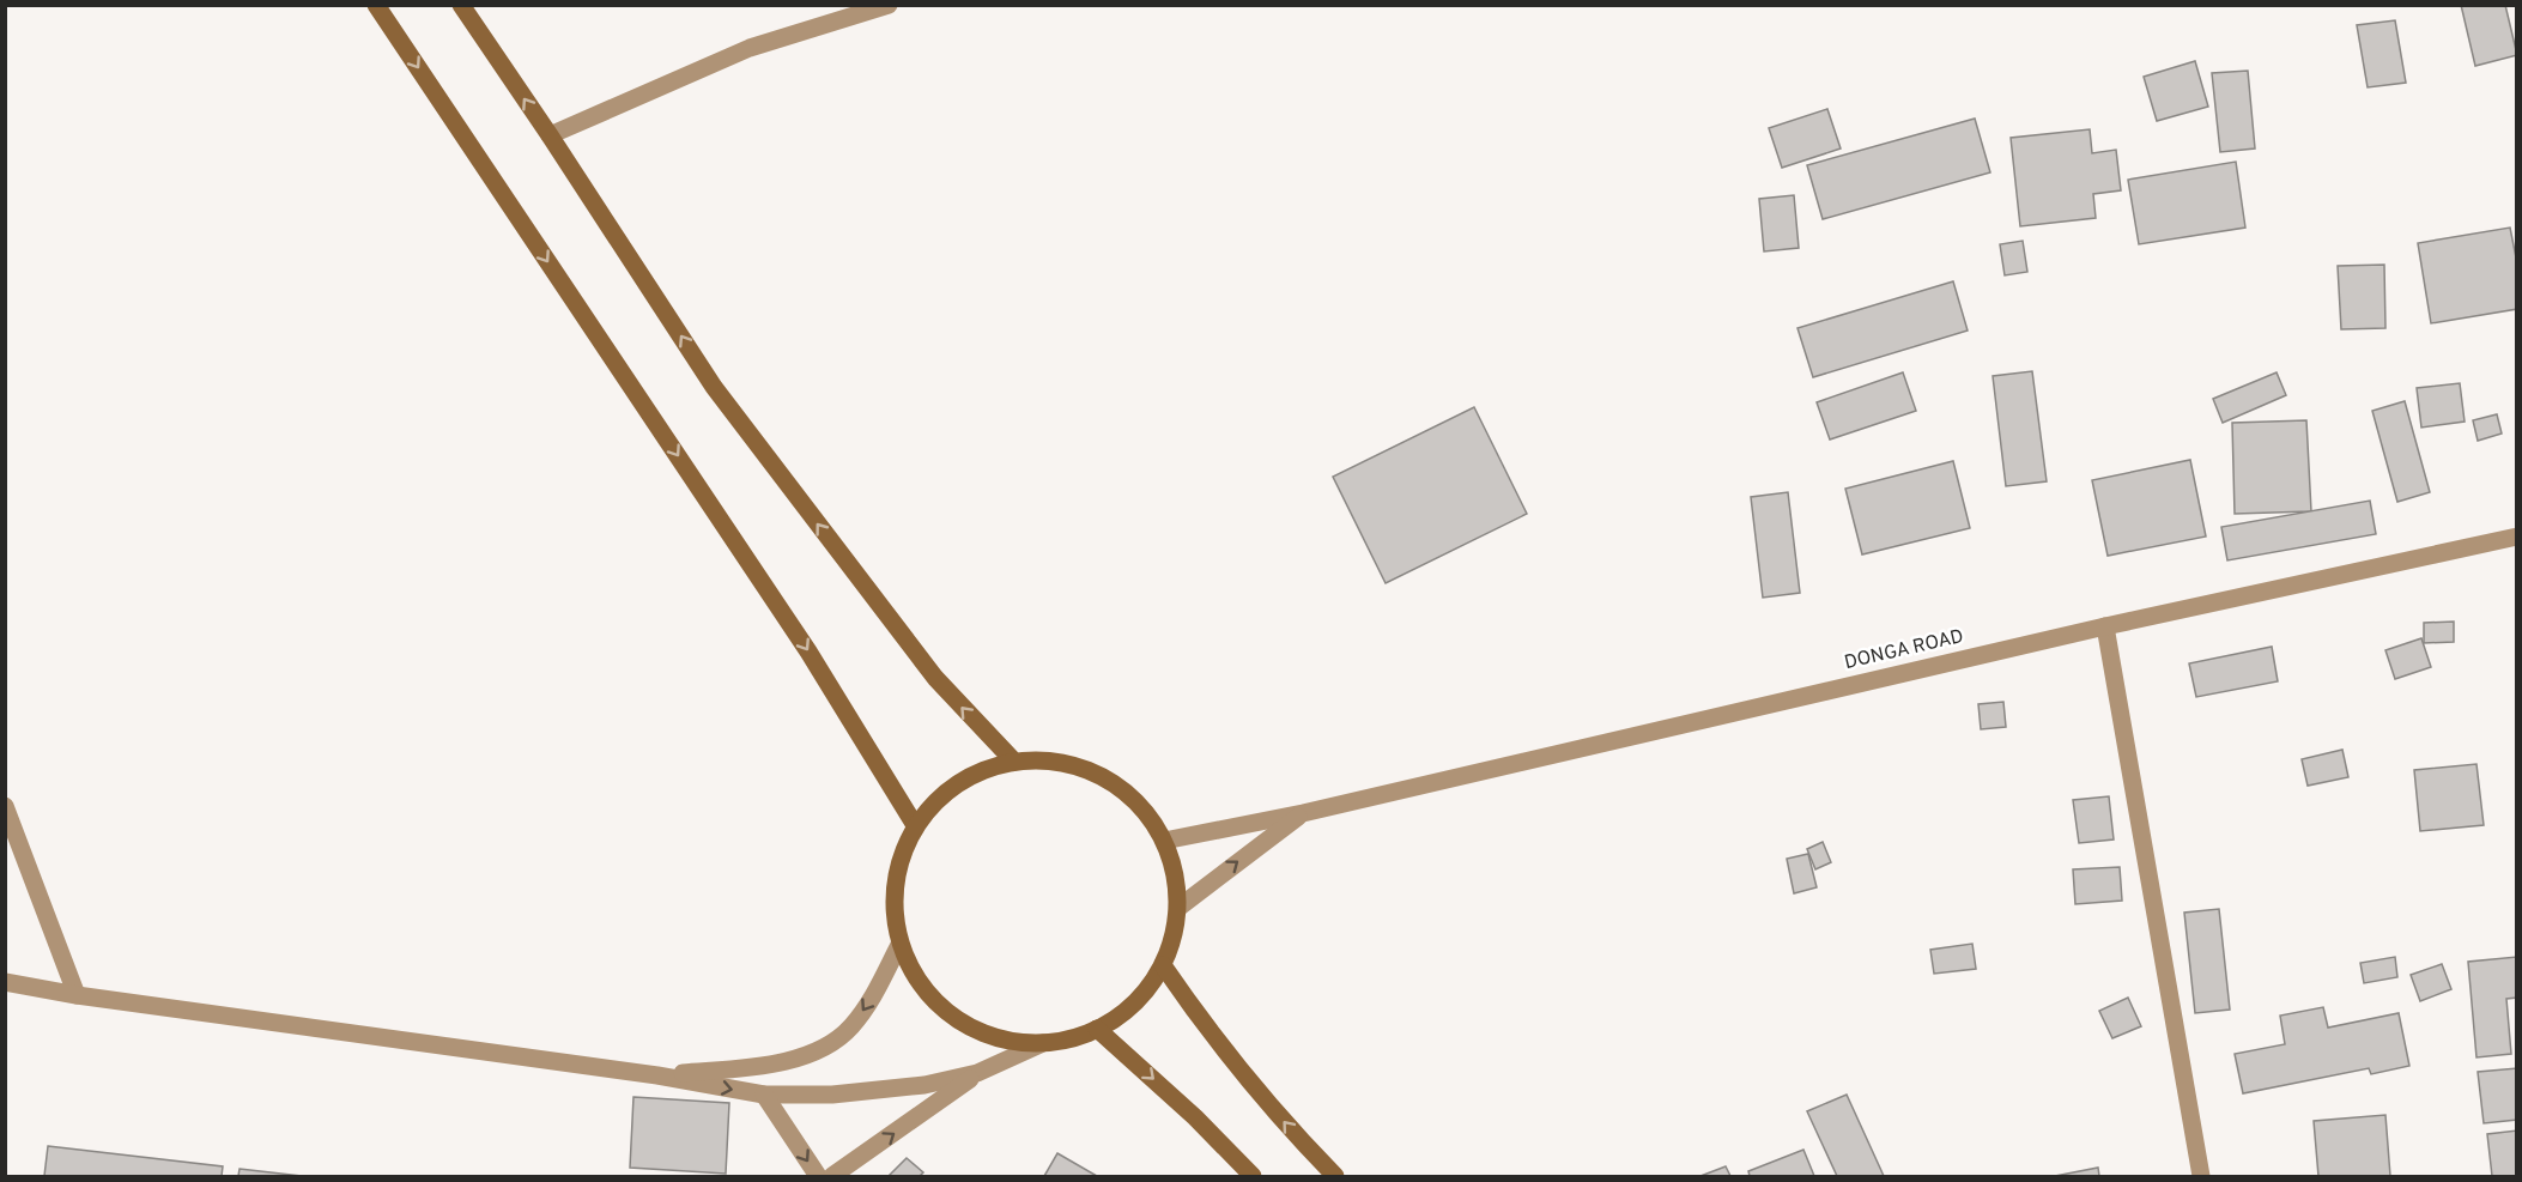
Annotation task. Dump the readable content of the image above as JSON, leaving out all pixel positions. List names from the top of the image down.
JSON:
{
  "streets": {
    "street": ["DONGA ROAD"]
  }
}
